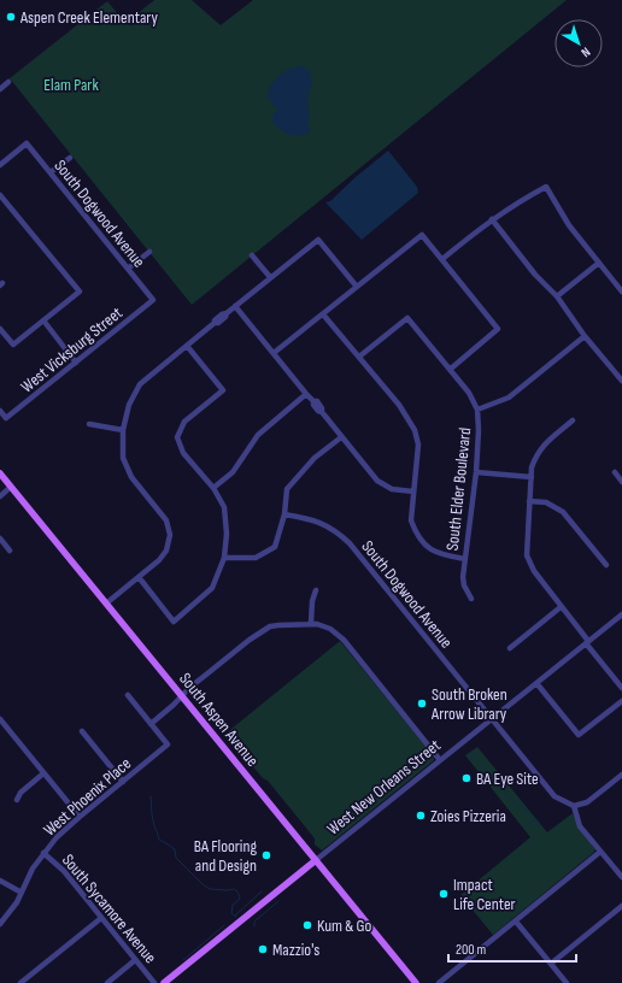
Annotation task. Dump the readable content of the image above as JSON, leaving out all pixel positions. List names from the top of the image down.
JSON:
{
  "streets": {
    "main road": ["South Aspen Avenue", "West New Orleans Street"],
    "street": [
      "South Dogwood Avenue",
      "West Vicksburg Street",
      "South Elder Boulevard",
      "West Phoenix Place",
      "South Sycamore Avenue"
    ]
  },
  "crossings": [
    ["South Dogwood Avenue", "West Vicksburg Street"],
    ["South Dogwood Avenue", "West New Orleans Street"],
    ["South Aspen Avenue", "West New Orleans Street"],
    ["West Phoenix Place", "South Sycamore Avenue"]
  ],
  "parks": ["Elam Park"],
  "places": [
    "Aspen Creek Elementary",
    "South Broken Arrow Library",
    "BA Eye Site",
    "Zoies Pizzeria",
    "BA Flooring and Design",
    "Impact Life Center",
    "Kum & Go",
    "Mazzio's"
  ],
  "scale_bar": "200 m",
  "north": "bottom right"
}
